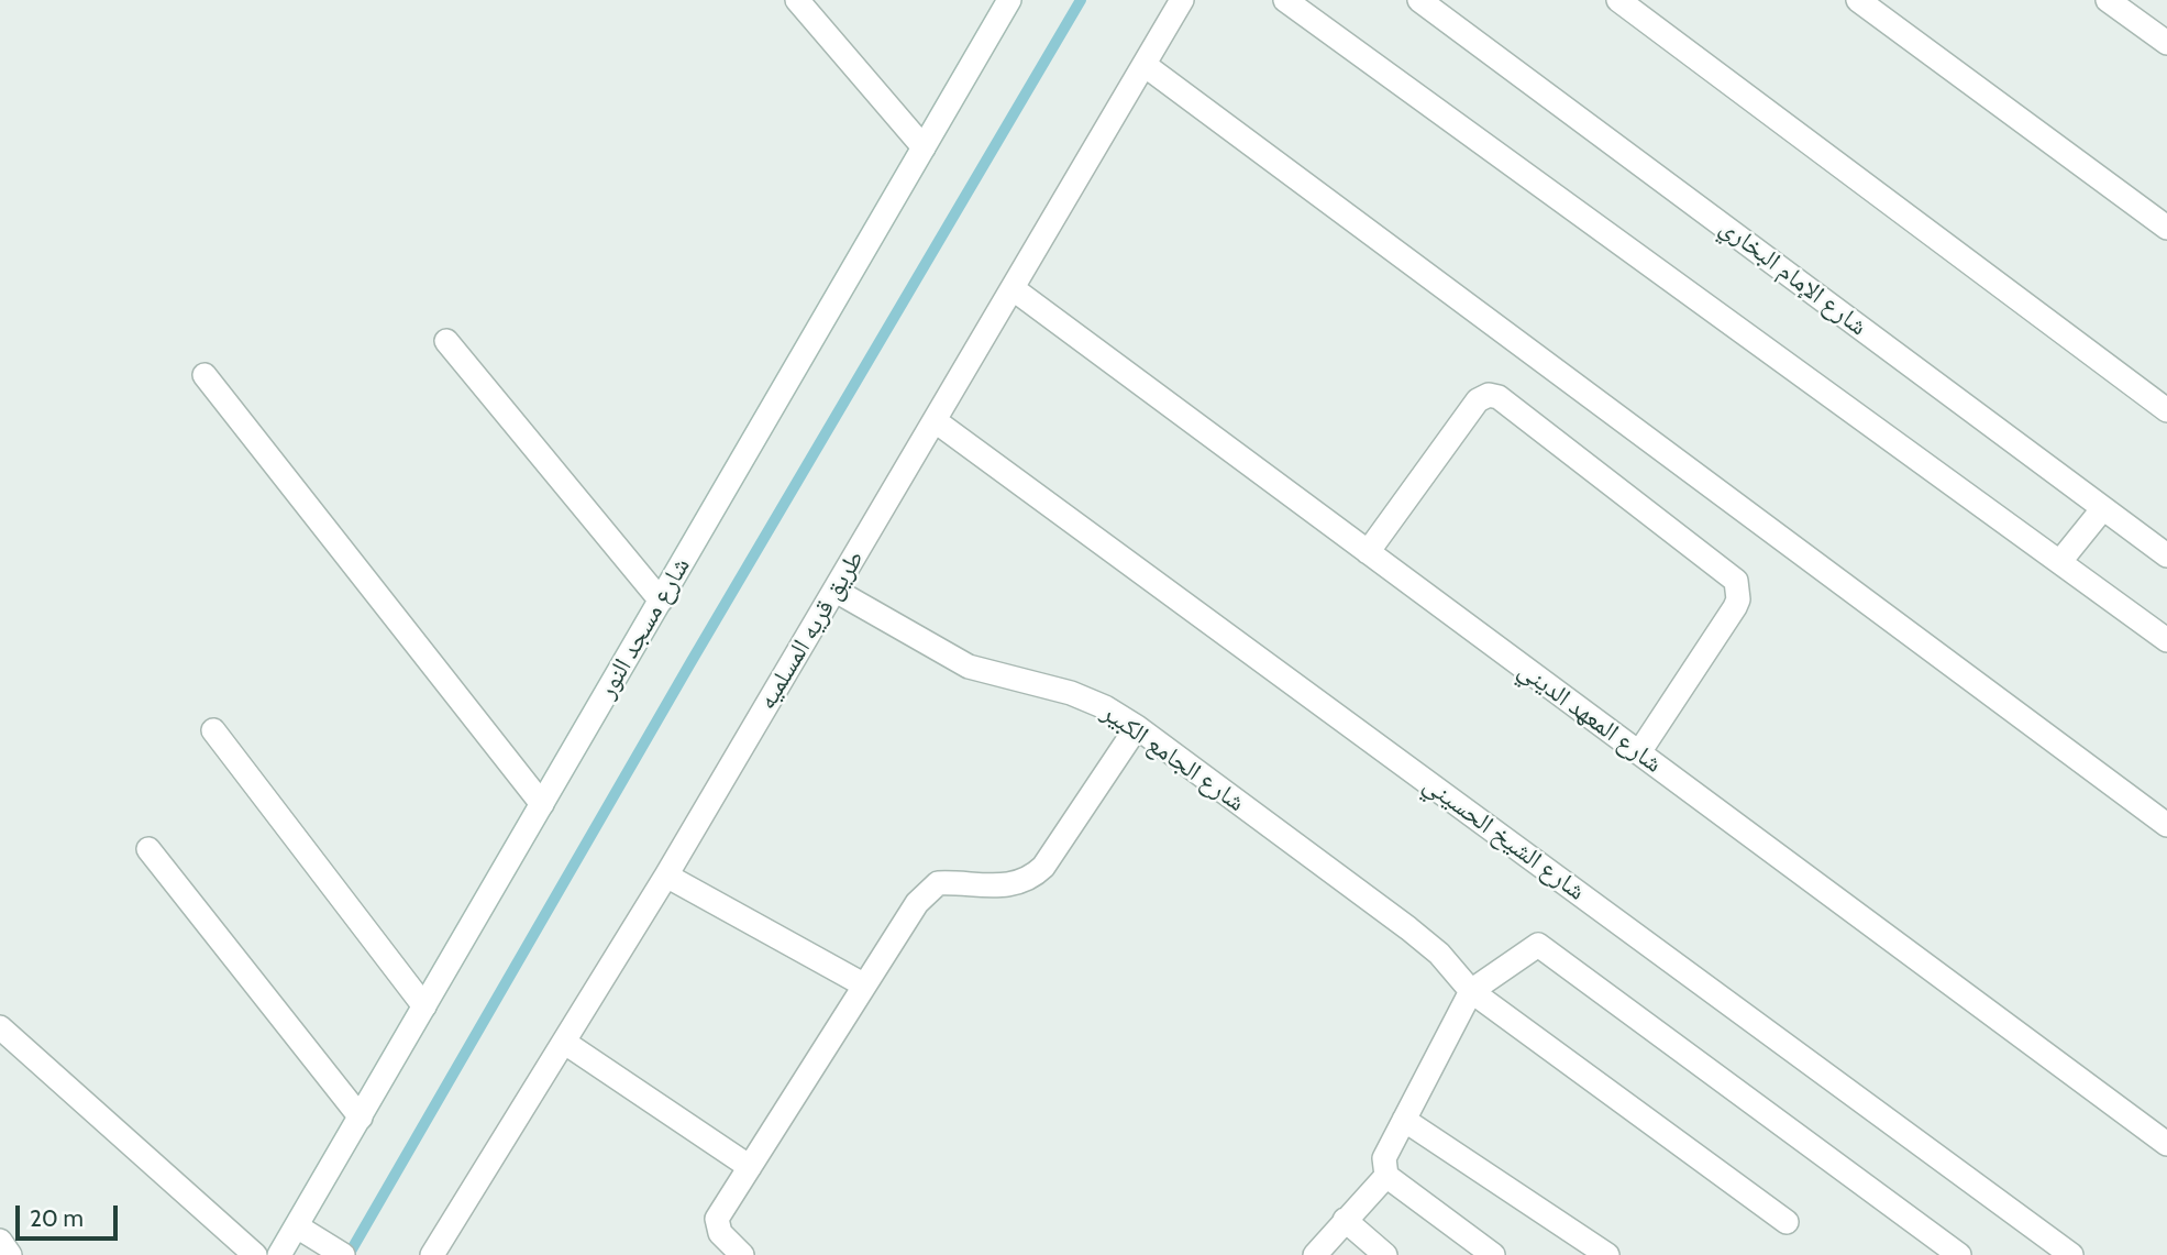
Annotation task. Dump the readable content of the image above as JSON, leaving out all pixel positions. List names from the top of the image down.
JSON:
{
  "streets": {
    "street": [
      "شارع الإمام البخاري",
      "شارع مسجد النور",
      "طريق قريه المسلميه",
      "شارع المعهد الديني",
      "شارع الجامع الكبير",
      "شارع الشيخ الحسيني"
    ]
  },
  "crossings": [
    ["طريق قريه المسلميه", "شارع المعهد الديني"],
    ["طريق قريه المسلميه", "شارع الجامع الكبير"],
    ["طريق قريه المسلميه", "شارع الشيخ الحسيني"]
  ],
  "scale_bar": "20 m"
}
